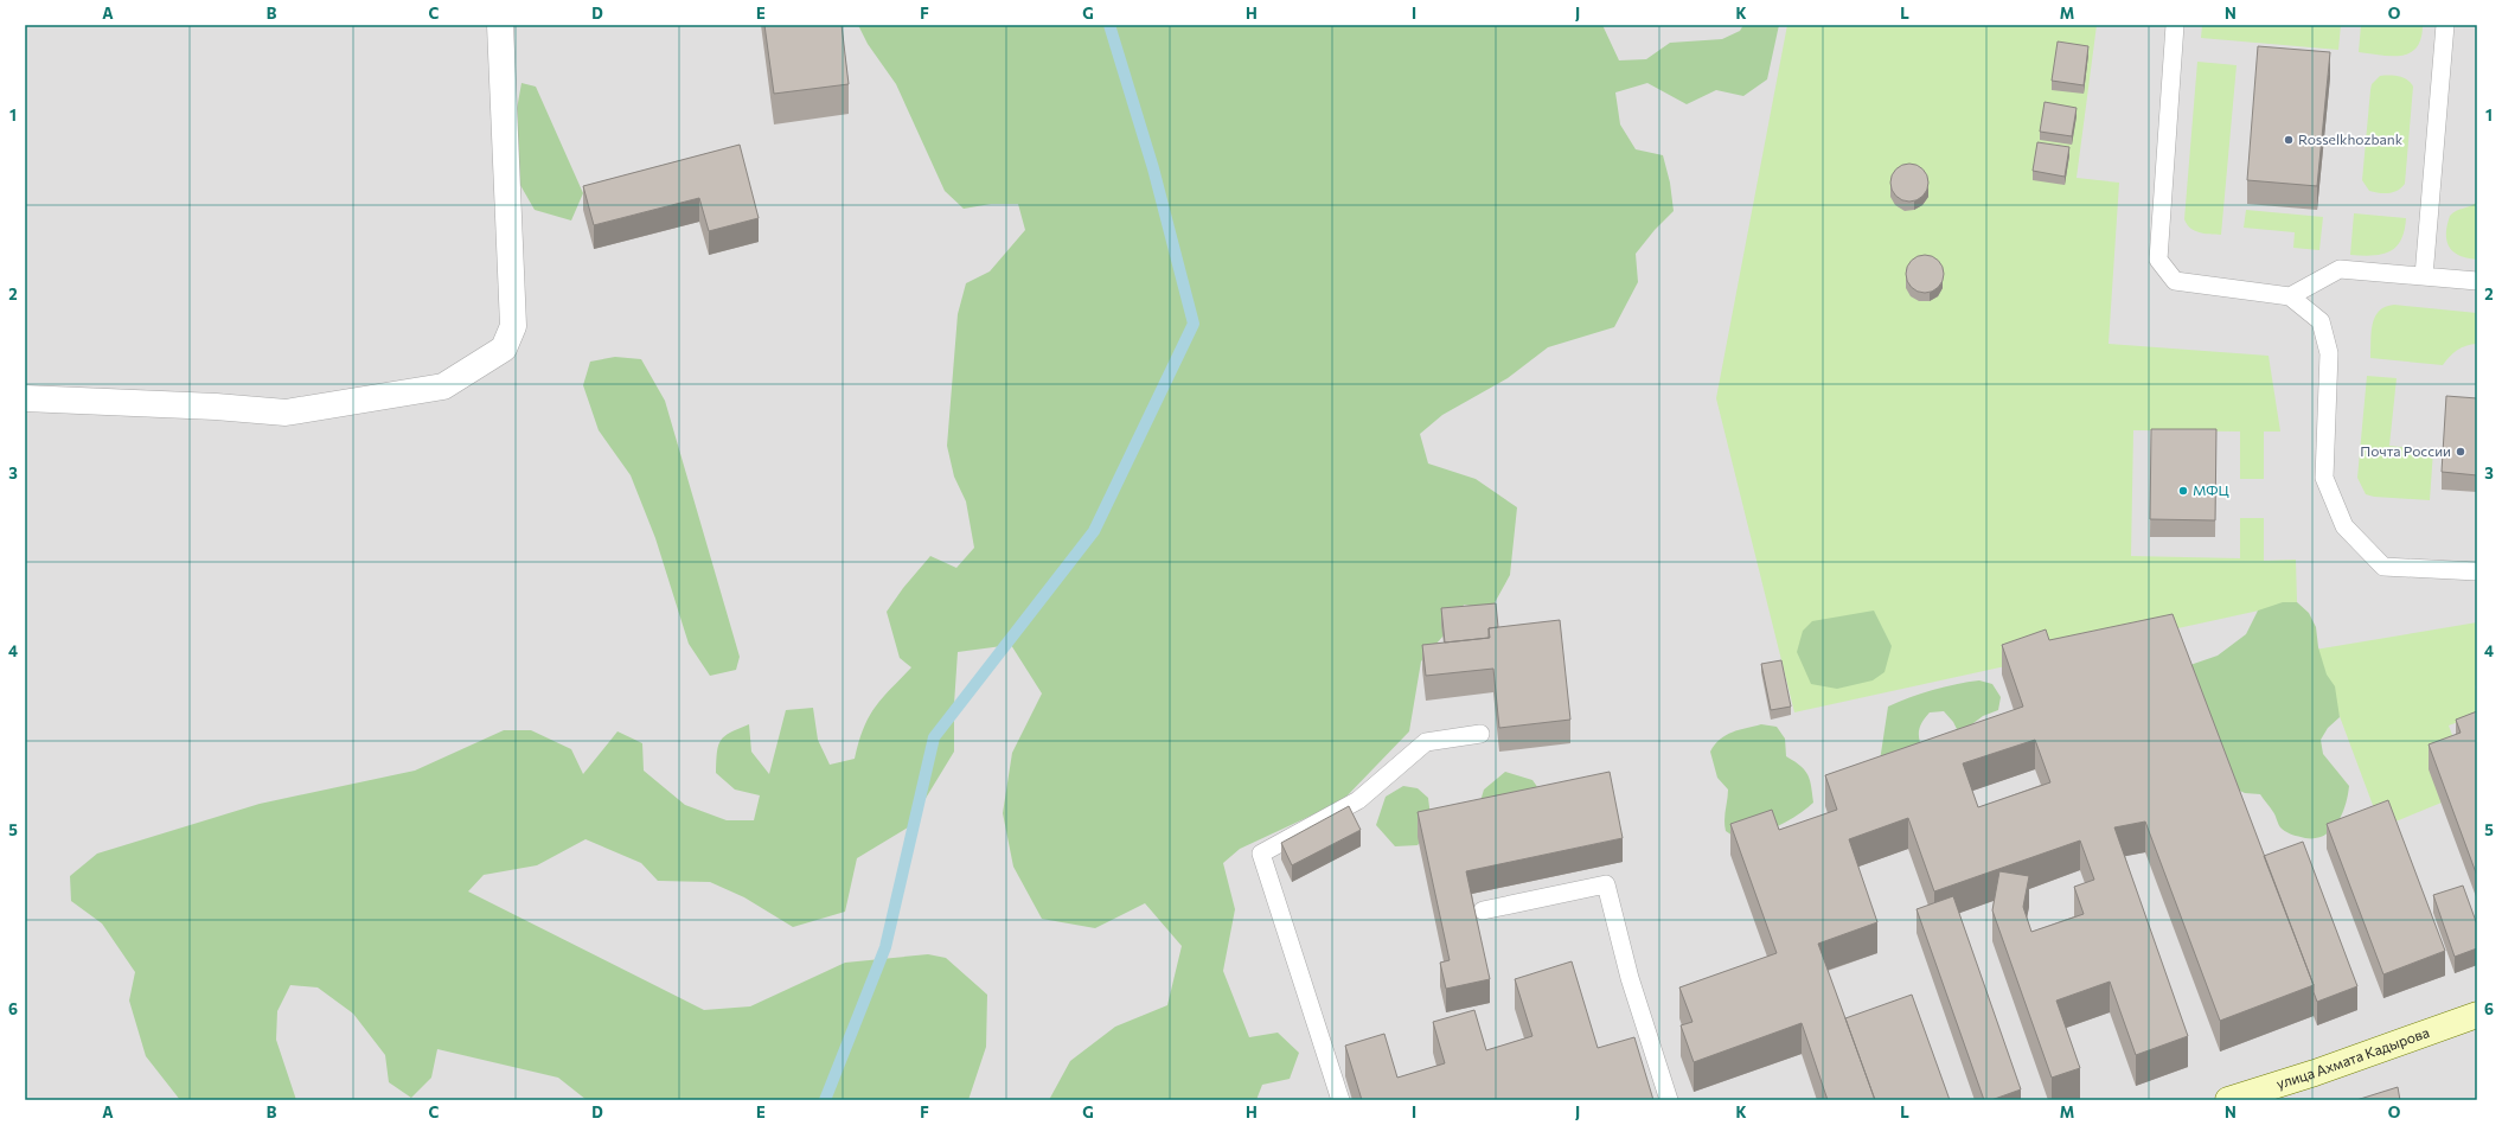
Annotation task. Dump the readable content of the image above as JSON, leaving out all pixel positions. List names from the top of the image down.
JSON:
{
  "streets": {
    "street": ["улица Ахмата Кадырова"]
  },
  "places": ["Rosselkhozbank", "Почта России", "МФЦ"],
  "grid": {
    "columns": [
      "A",
      "B",
      "C",
      "D",
      "E",
      "F",
      "G",
      "H",
      "I",
      "J",
      "K",
      "L",
      "M",
      "N",
      "O"
    ],
    "rows": [
      "1",
      "2",
      "3",
      "4",
      "5",
      "6"
    ]
  }
}
